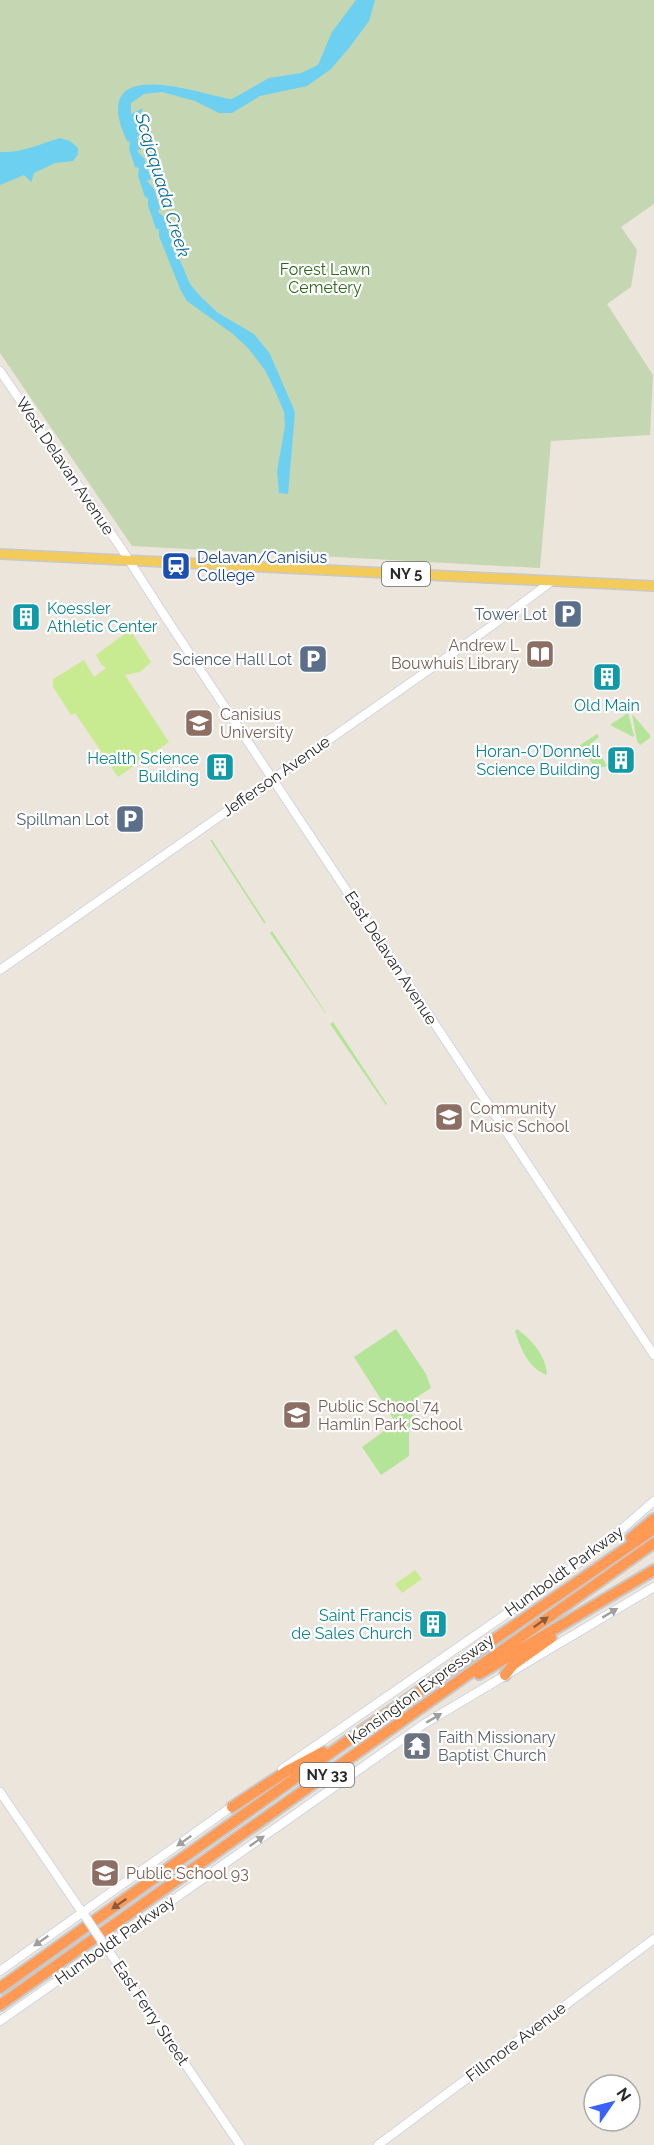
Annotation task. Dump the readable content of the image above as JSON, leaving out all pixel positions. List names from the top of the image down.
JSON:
{
  "streets": {
    "highway": ["Kensington Expressway", "NY 33"],
    "main road": ["NY 5"],
    "street": [
      "West Delavan Avenue",
      "Jefferson Avenue",
      "East Delavan Avenue",
      "Humboldt Parkway",
      "East Ferry Street",
      "Fillmore Avenue"
    ]
  },
  "crossings": [
    ["West Delavan Avenue", "NY 5"],
    ["West Delavan Avenue", "East Delavan Avenue"],
    ["NY 5", "Jefferson Avenue"],
    ["NY 5", "East Delavan Avenue"],
    ["Jefferson Avenue", "East Delavan Avenue"],
    ["Humboldt Parkway", "East Ferry Street"]
  ],
  "water": ["Scajaquada Creek"],
  "parks": ["Forest Lawn Cemetery"],
  "places": {
    "station": ["Delavan/Canisius College"],
    "parking": ["Tower Lot", "Science Hall Lot", "Spillman Lot"],
    "building": [
      "Koessler Athletic Center",
      "Old Main",
      "Horan-O'Donnell Science Building",
      "Health Science Building",
      "Saint Francis de Sales Church"
    ],
    "library": ["Andrew L Bouwhuis Library"],
    "school or university": [
      "Canisius University",
      "Community Music School",
      "Public School 74 Hamlin Park School",
      "Public School 93"
    ],
    "temple": ["Faith Missionary Baptist Church"]
  },
  "north": "top right"
}
